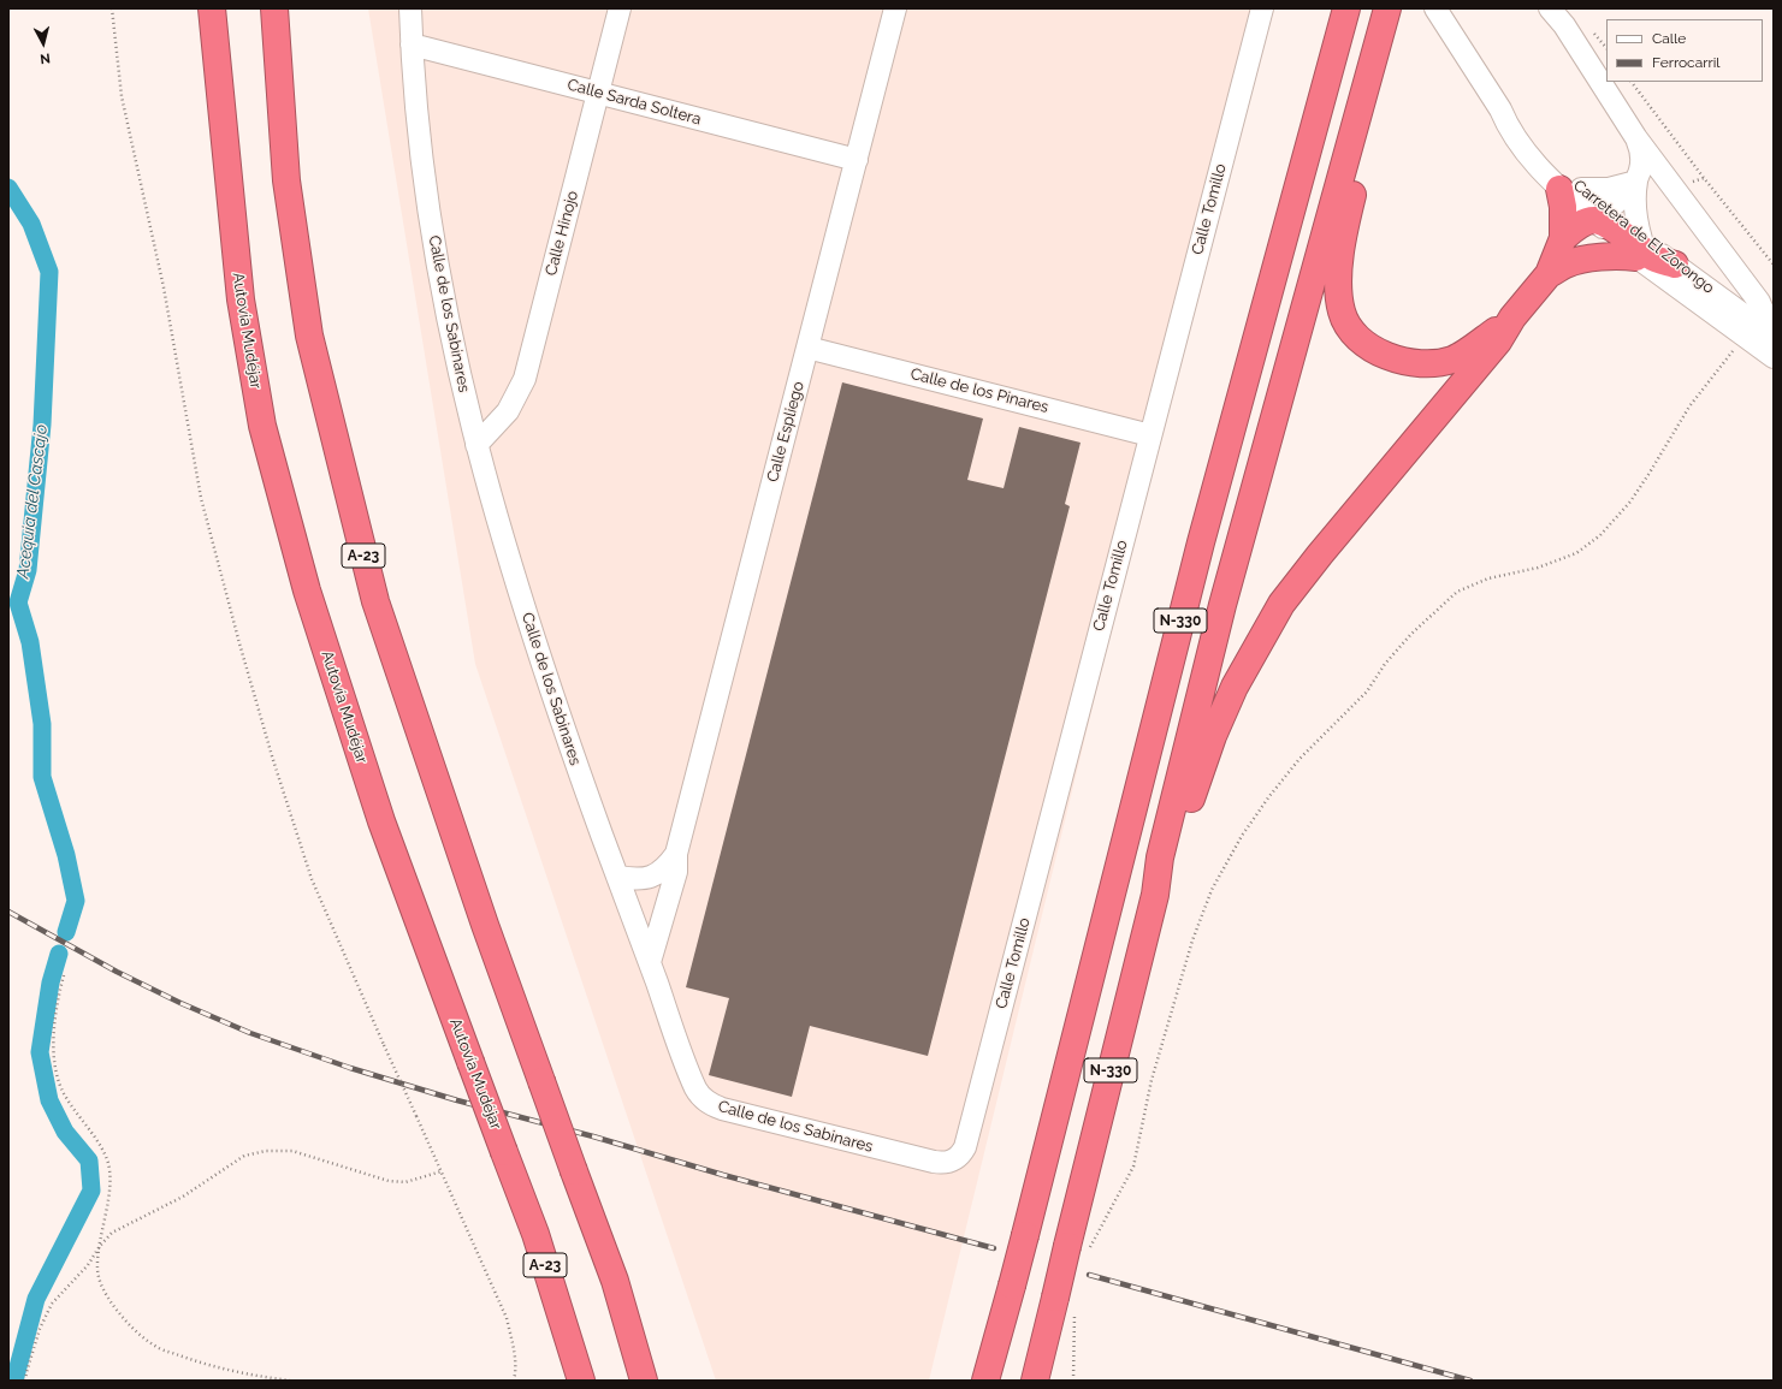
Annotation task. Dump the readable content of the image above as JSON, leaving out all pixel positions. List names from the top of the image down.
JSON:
{
  "streets": {
    "highway": ["Autovía Mudéjar", "A-23", "N-330"],
    "street": [
      "Calle Sarda Soltera",
      "Calle Tomillo",
      "Calle Hinojo",
      "Carretera de El Zorongo",
      "Calle de los Sabinares",
      "Calle de los Pinares",
      "Calle Espliego"
    ]
  },
  "crossings": [
    ["Calle Sarda Soltera", "Calle Hinojo"],
    ["Calle Sarda Soltera", "Calle de los Sabinares"],
    ["Calle Sarda Soltera", "Calle Espliego"],
    ["Calle Tomillo", "Calle de los Sabinares"],
    ["Calle Tomillo", "Calle de los Pinares"],
    ["Calle Hinojo", "Calle de los Sabinares"],
    ["Calle de los Sabinares", "Calle Espliego"],
    ["Calle de los Pinares", "Calle Espliego"]
  ],
  "water": ["Acequia del Cascajo"],
  "legend": ["Calle", "Ferrocarril"],
  "north": "bottom"
}
